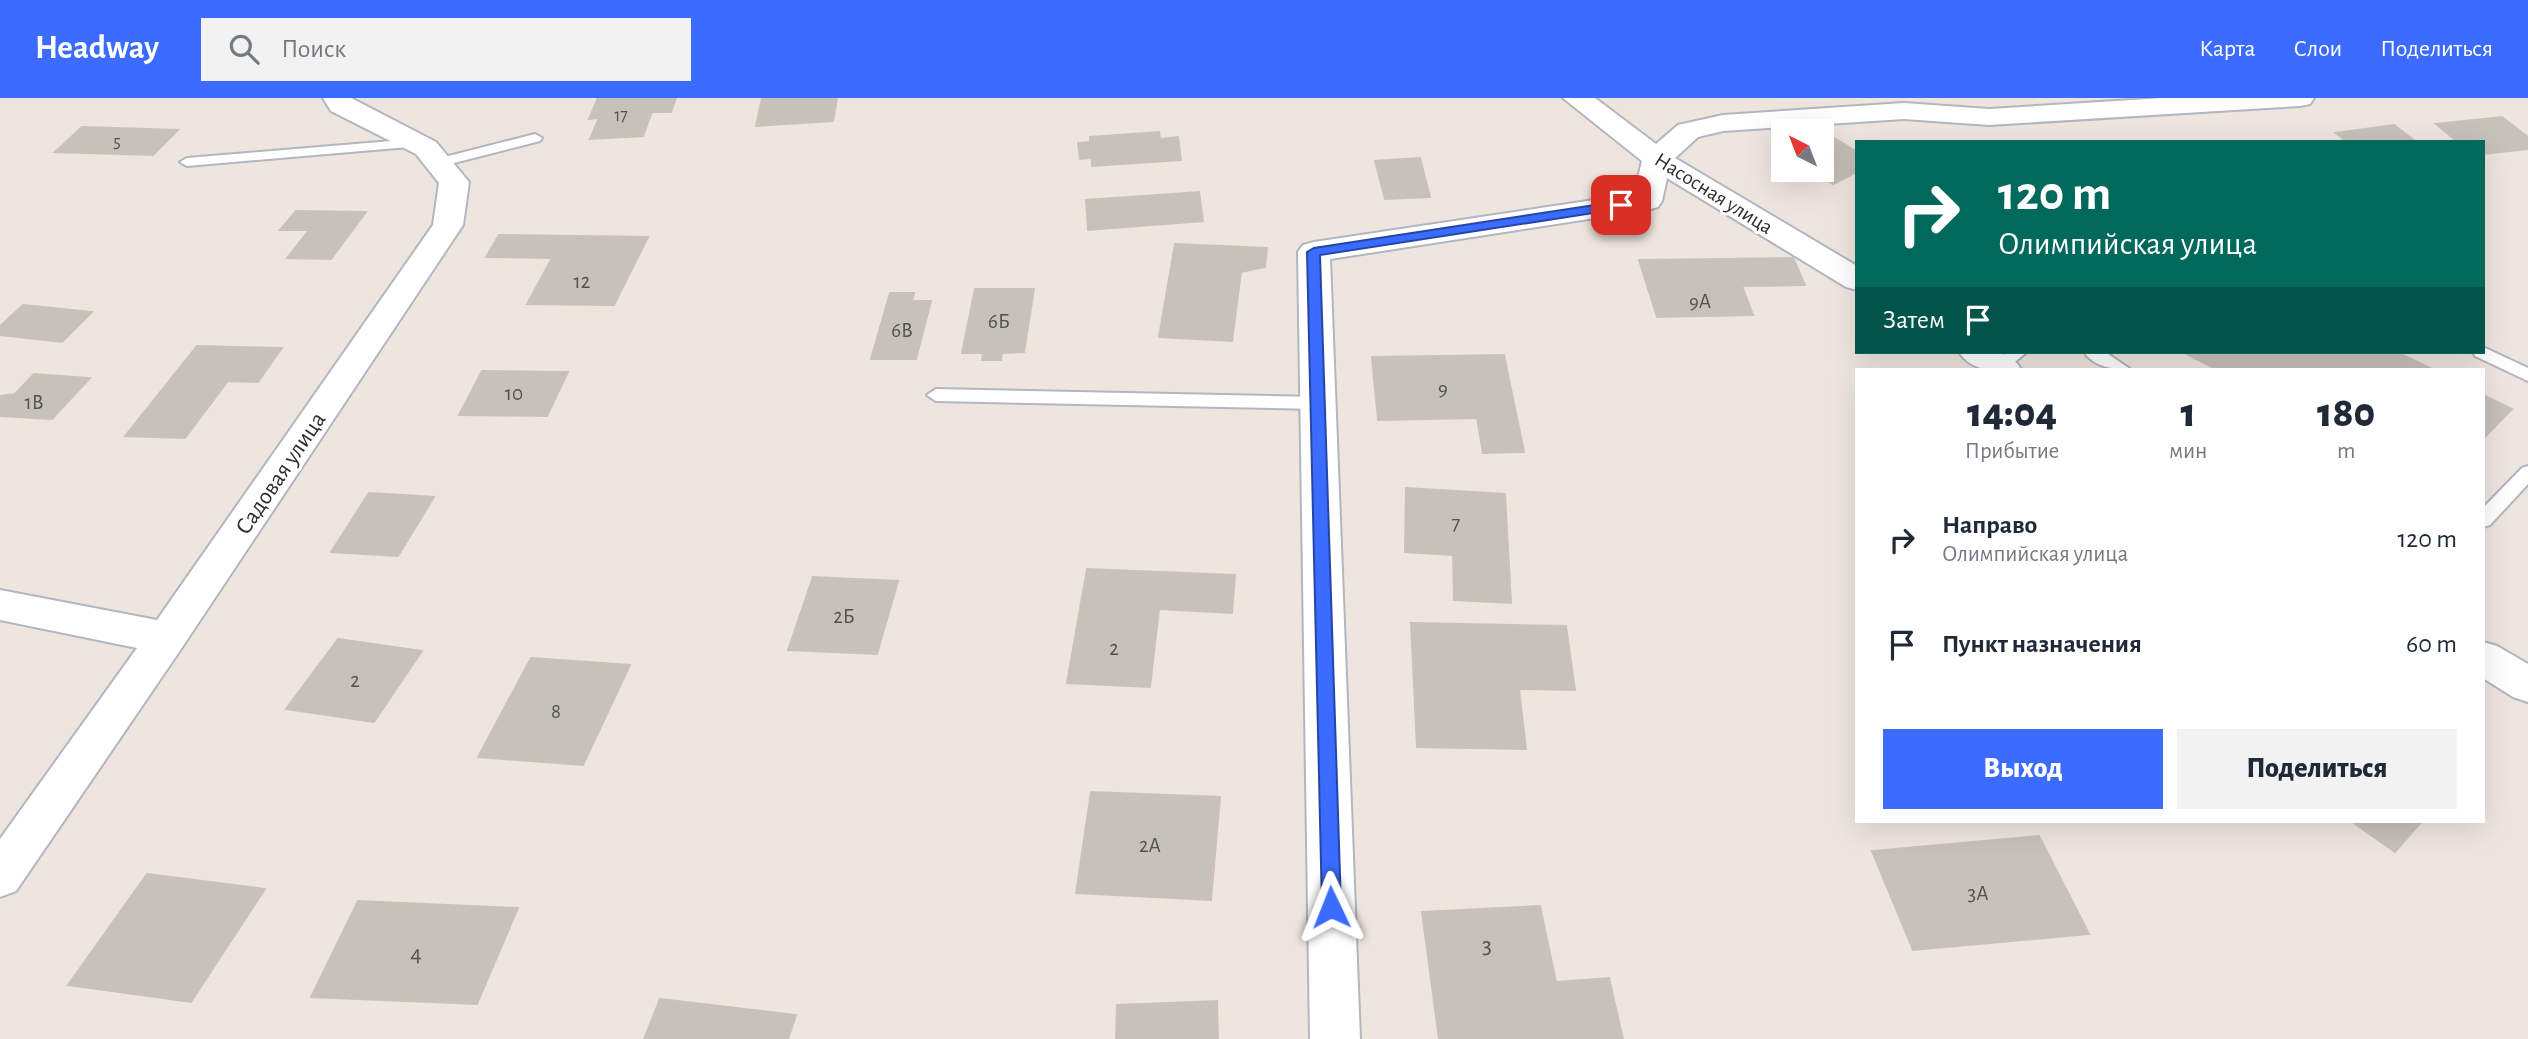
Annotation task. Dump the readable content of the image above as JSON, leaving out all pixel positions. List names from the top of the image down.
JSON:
{
  "streets": {
    "street": ["Насосная улица", "Садовая улица"]
  },
  "house_numbers": [
    "17",
    "5",
    "12",
    "9А",
    "6Б",
    "6В",
    "9",
    "10",
    "1В",
    "7",
    "2Б",
    "2",
    "2",
    "8",
    "2А",
    "3А",
    "3",
    "4"
  ],
  "north": "top left",
  "page": {
    "header": "Headway",
    "search": "Поиск",
    "nav": ["Карта", "Слои", "Поделиться"],
    "turn": ["120 m", "Олимпийская улица"],
    "then": "Затем",
    "eta": [
      "14:04",
      "Прибытие",
      "1",
      "мин",
      "180",
      "m"
    ],
    "list": [
      {
        "name": "Направо",
        "note": "Олимпийская улица",
        "value": "120 m"
      },
      {
        "name": "Пункт назначения",
        "value": "60 m"
      }
    ],
    "buttons": ["Выход", "Поделиться"]
  }
}
